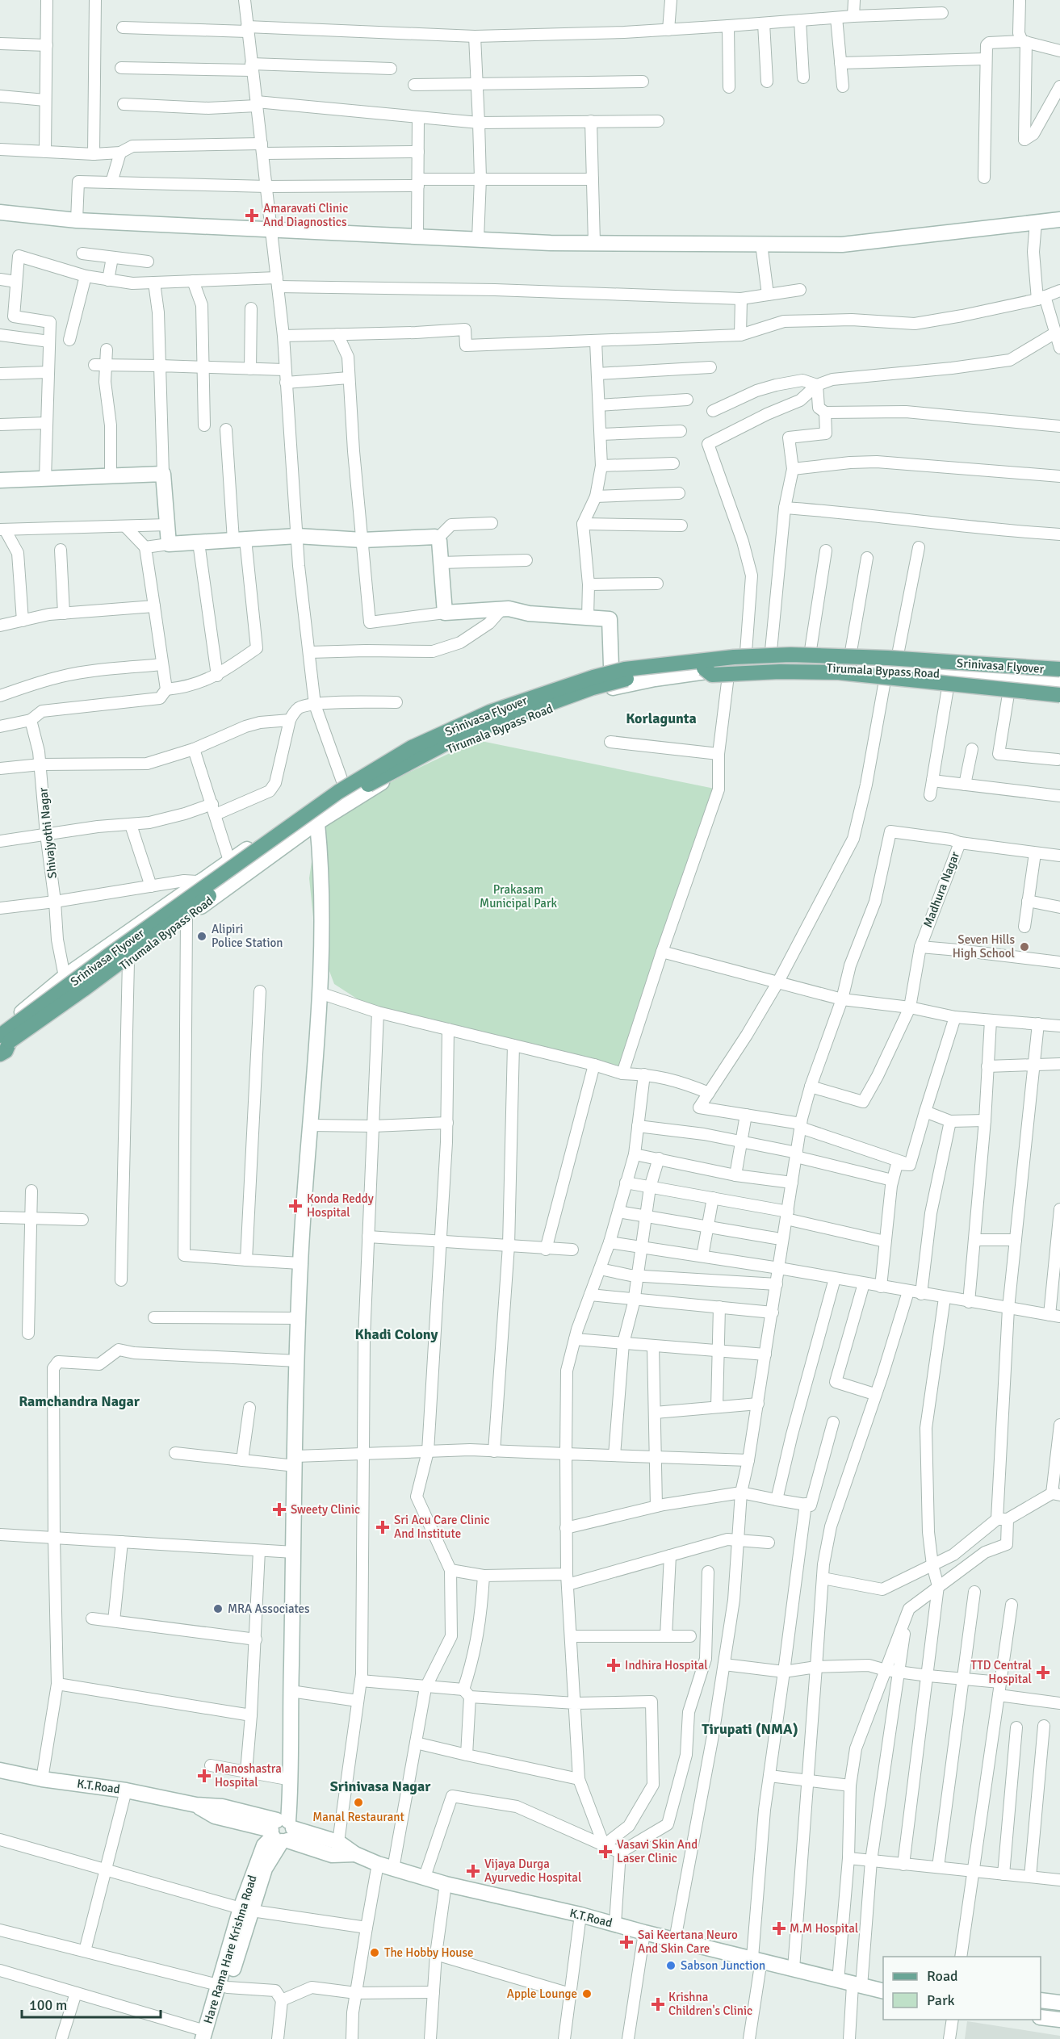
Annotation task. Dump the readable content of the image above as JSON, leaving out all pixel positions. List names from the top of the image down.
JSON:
{
  "streets": {
    "main road": ["Srinivasa Flyover"],
    "street": [
      "Tirumala Bypass Road",
      "Shivajyothi Nagar",
      "Madhura Nagar",
      "K.T.Road",
      "Hare Rama Hare Krishna Road"
    ]
  },
  "crossings": [
    ["Srinivasa Flyover", "Tirumala Bypass Road"],
    ["Tirumala Bypass Road", "Shivajyothi Nagar"],
    ["K.T.Road", "Hare Rama Hare Krishna Road"]
  ],
  "districts": [
    "Korlagunta",
    "Khadi Colony",
    "Ramchandra Nagar",
    "Tirupati (NMA)",
    "Srinivasa Nagar"
  ],
  "parks": ["Prakasam Municipal Park"],
  "places": {
    "health": [
      "Amaravati Clinic And Diagnostics",
      "Konda Reddy Hospital",
      "Sweety Clinic",
      "Sri Acu Care Clinic And Institute",
      "Indhira Hospital",
      "TTD Central Hospital",
      "Manoshastra Hospital",
      "Vasavi Skin And Laser Clinic",
      "Vijaya Durga Ayurvedic Hospital",
      "M.M Hospital",
      "Sai Keertana Neuro And Skin Care",
      "Krishna Children's Clinic"
    ],
    "other": [
      "Alipiri Police Station",
      "Seven Hills High School",
      "MRA Associates",
      "Manal Restaurant",
      "The Hobby House",
      "Sabson Junction",
      "Apple Lounge"
    ]
  },
  "legend": ["Road", "Park"],
  "scale_bar": "100 m"
}
